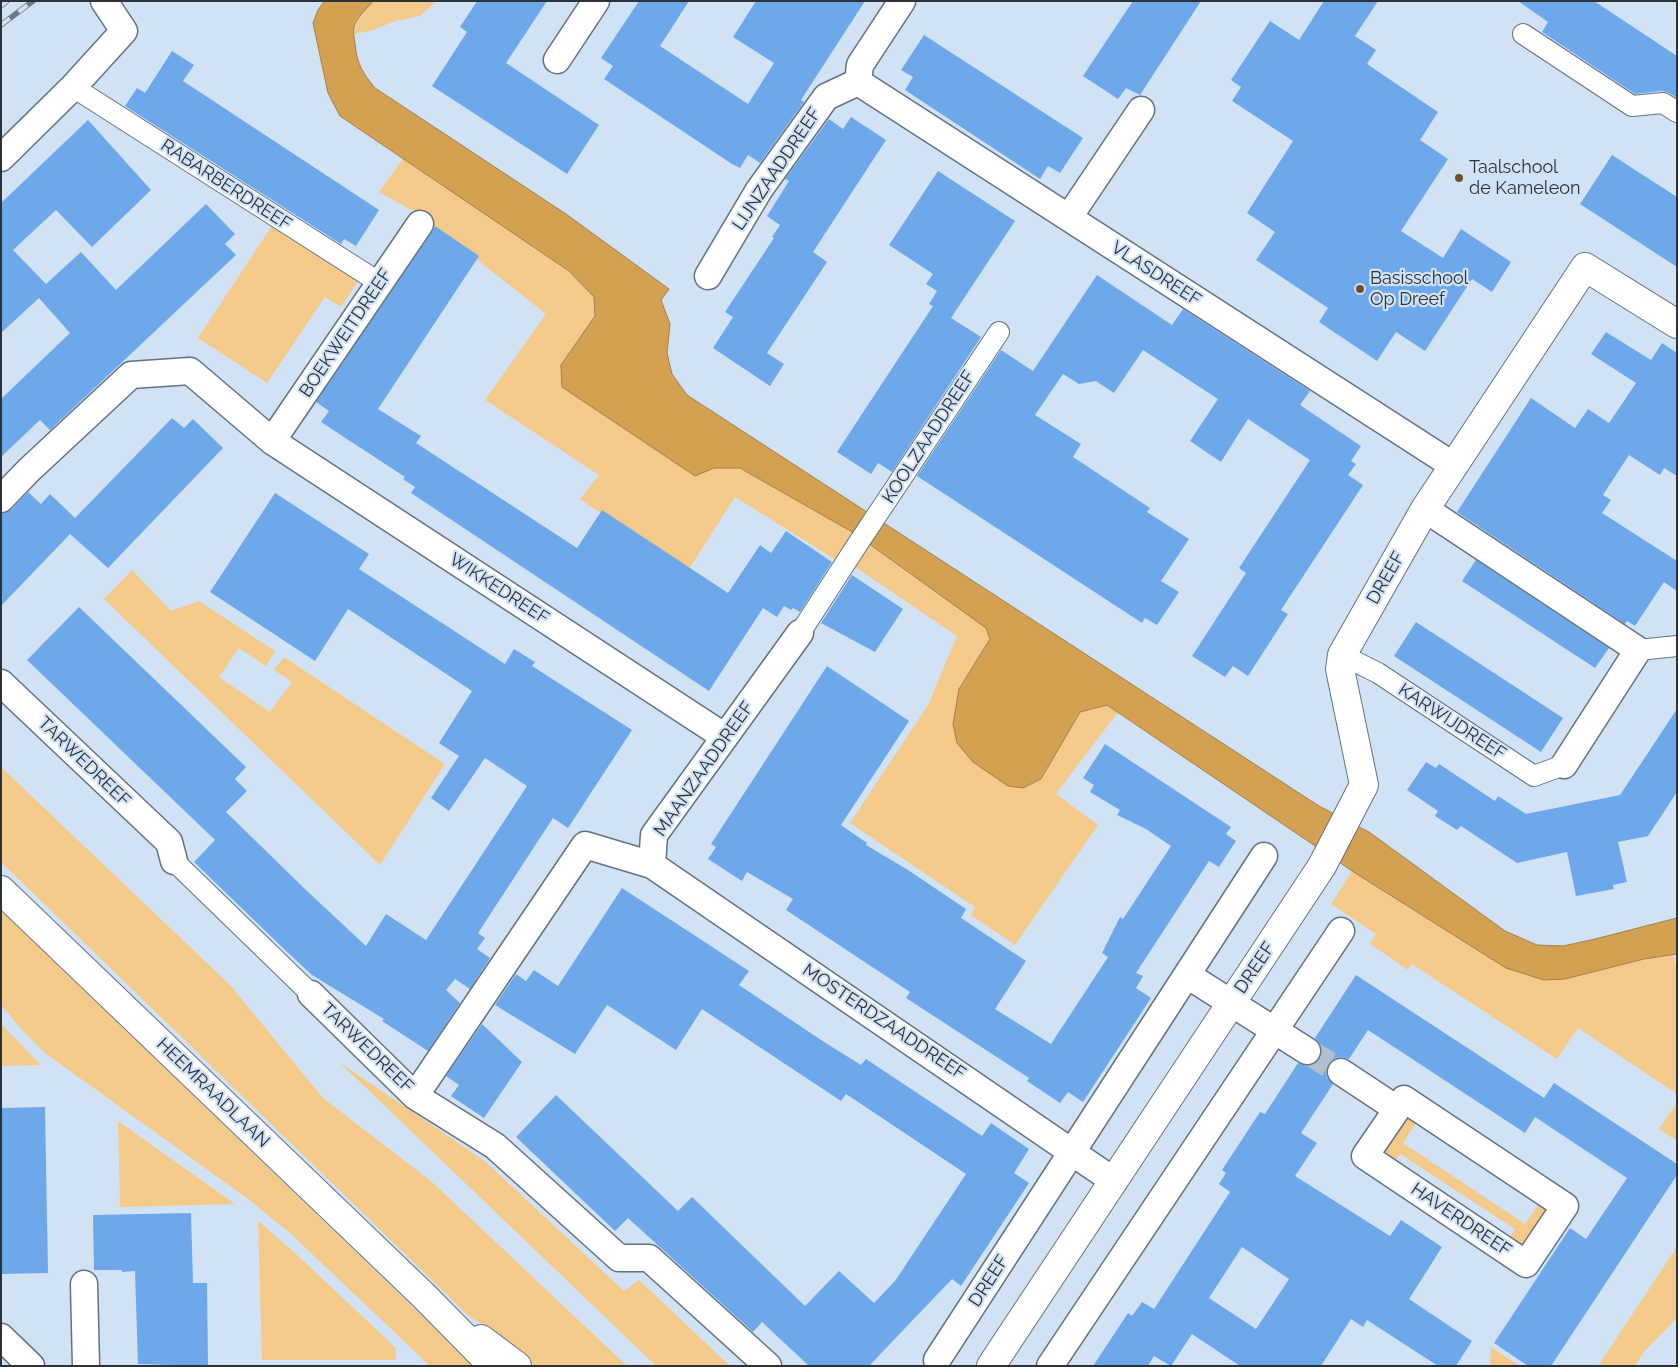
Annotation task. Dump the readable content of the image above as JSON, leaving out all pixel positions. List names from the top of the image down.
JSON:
{
  "streets": {
    "street": [
      "LIJNZAADDREEF",
      "RABARBERDREEF",
      "VLASDREEF",
      "BOEKWEITDREEF",
      "KOOLZAADDREEF",
      "DREEF",
      "WIKKEDREEF",
      "KARWIJDREEF",
      "TARWEDREEF",
      "MAANZAADDREEF",
      "MOSTERDZAADDREEF",
      "HEEMRAADLAAN",
      "HAVERDREEF"
    ]
  },
  "crossings": [
    ["LIJNZAADDREEF", "VLASDREEF"],
    ["RABARBERDREEF", "BOEKWEITDREEF"],
    ["VLASDREEF", "DREEF"],
    ["BOEKWEITDREEF", "WIKKEDREEF"],
    ["KOOLZAADDREEF", "MAANZAADDREEF"],
    ["DREEF", "KARWIJDREEF"],
    ["DREEF", "MOSTERDZAADDREEF"],
    ["WIKKEDREEF", "MAANZAADDREEF"],
    ["MAANZAADDREEF", "MOSTERDZAADDREEF"]
  ],
  "places": ["Taalschool de Kameleon", "Basisschool Op Dreef"]
}
